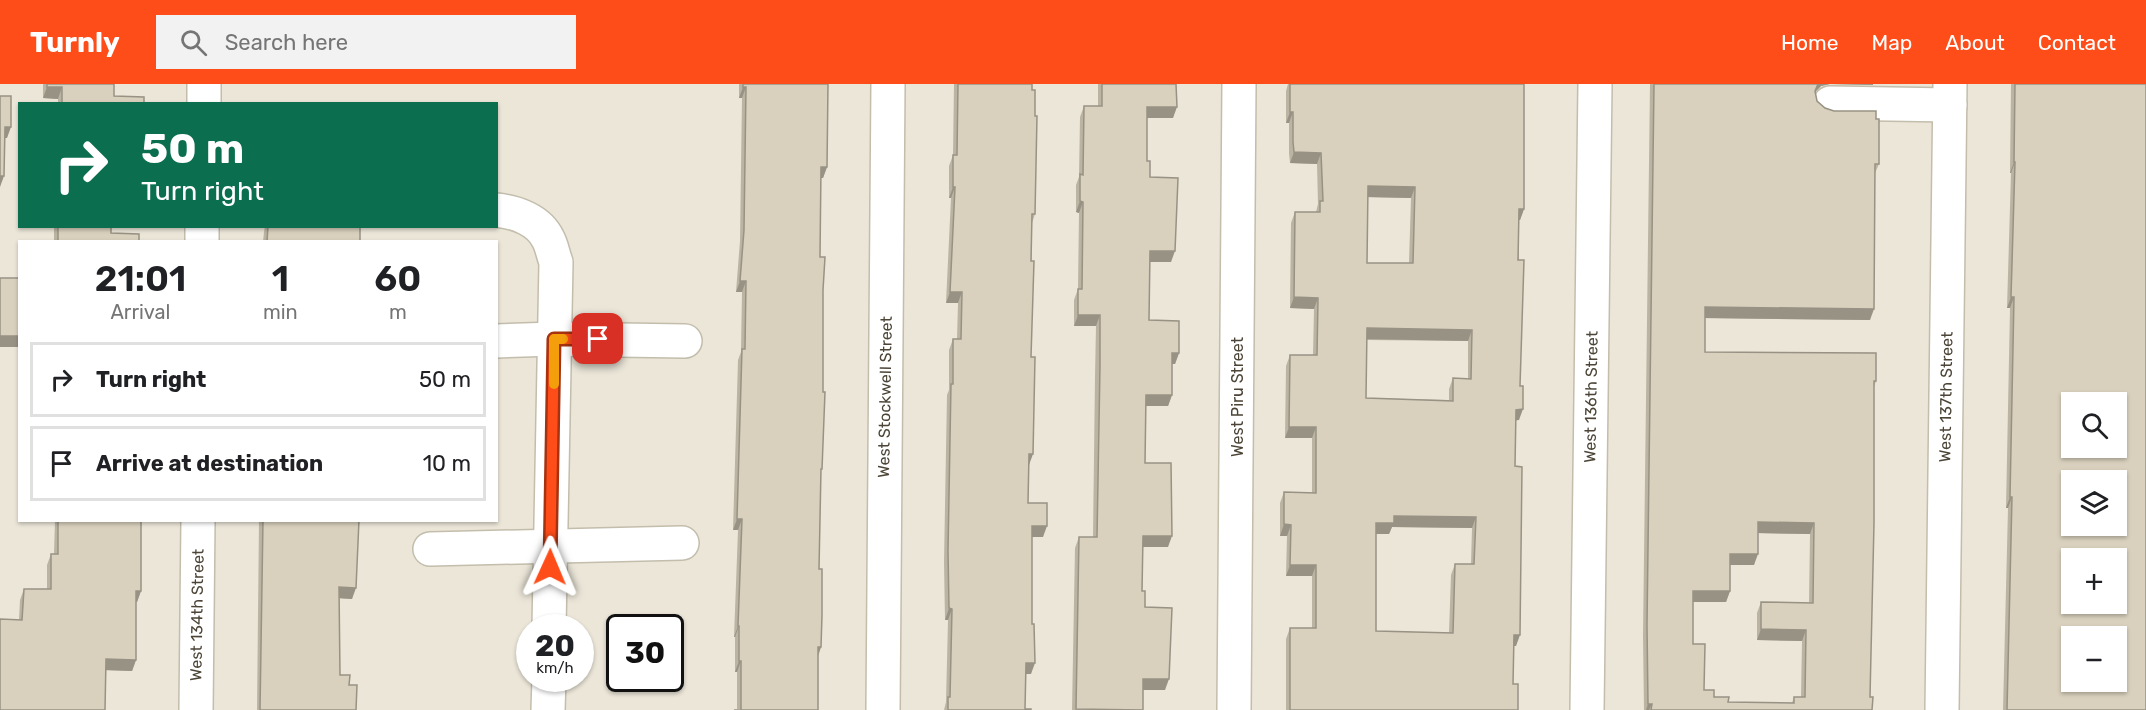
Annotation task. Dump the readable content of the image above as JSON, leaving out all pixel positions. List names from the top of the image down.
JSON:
{
  "streets": {
    "street": [
      "West Stockwell Street",
      "West Piru Street",
      "West 136th Street",
      "West 137th Street",
      "West 134th Street"
    ]
  },
  "page": {
    "header": "Turnly",
    "search": "Search here",
    "nav": [
      "Home",
      "Map",
      "About",
      "Contact"
    ],
    "turn": ["50 m", "Turn right"],
    "eta": [
      "21:01",
      "Arrival",
      "1",
      "min",
      "60",
      "m"
    ],
    "list": [
      {
        "name": "Turn right",
        "value": "50 m"
      },
      {
        "name": "Arrive at destination",
        "value": "10 m"
      }
    ],
    "map_buttons": ["+", "−"],
    "speed": "20 km/h",
    "limit": "30"
  }
}
